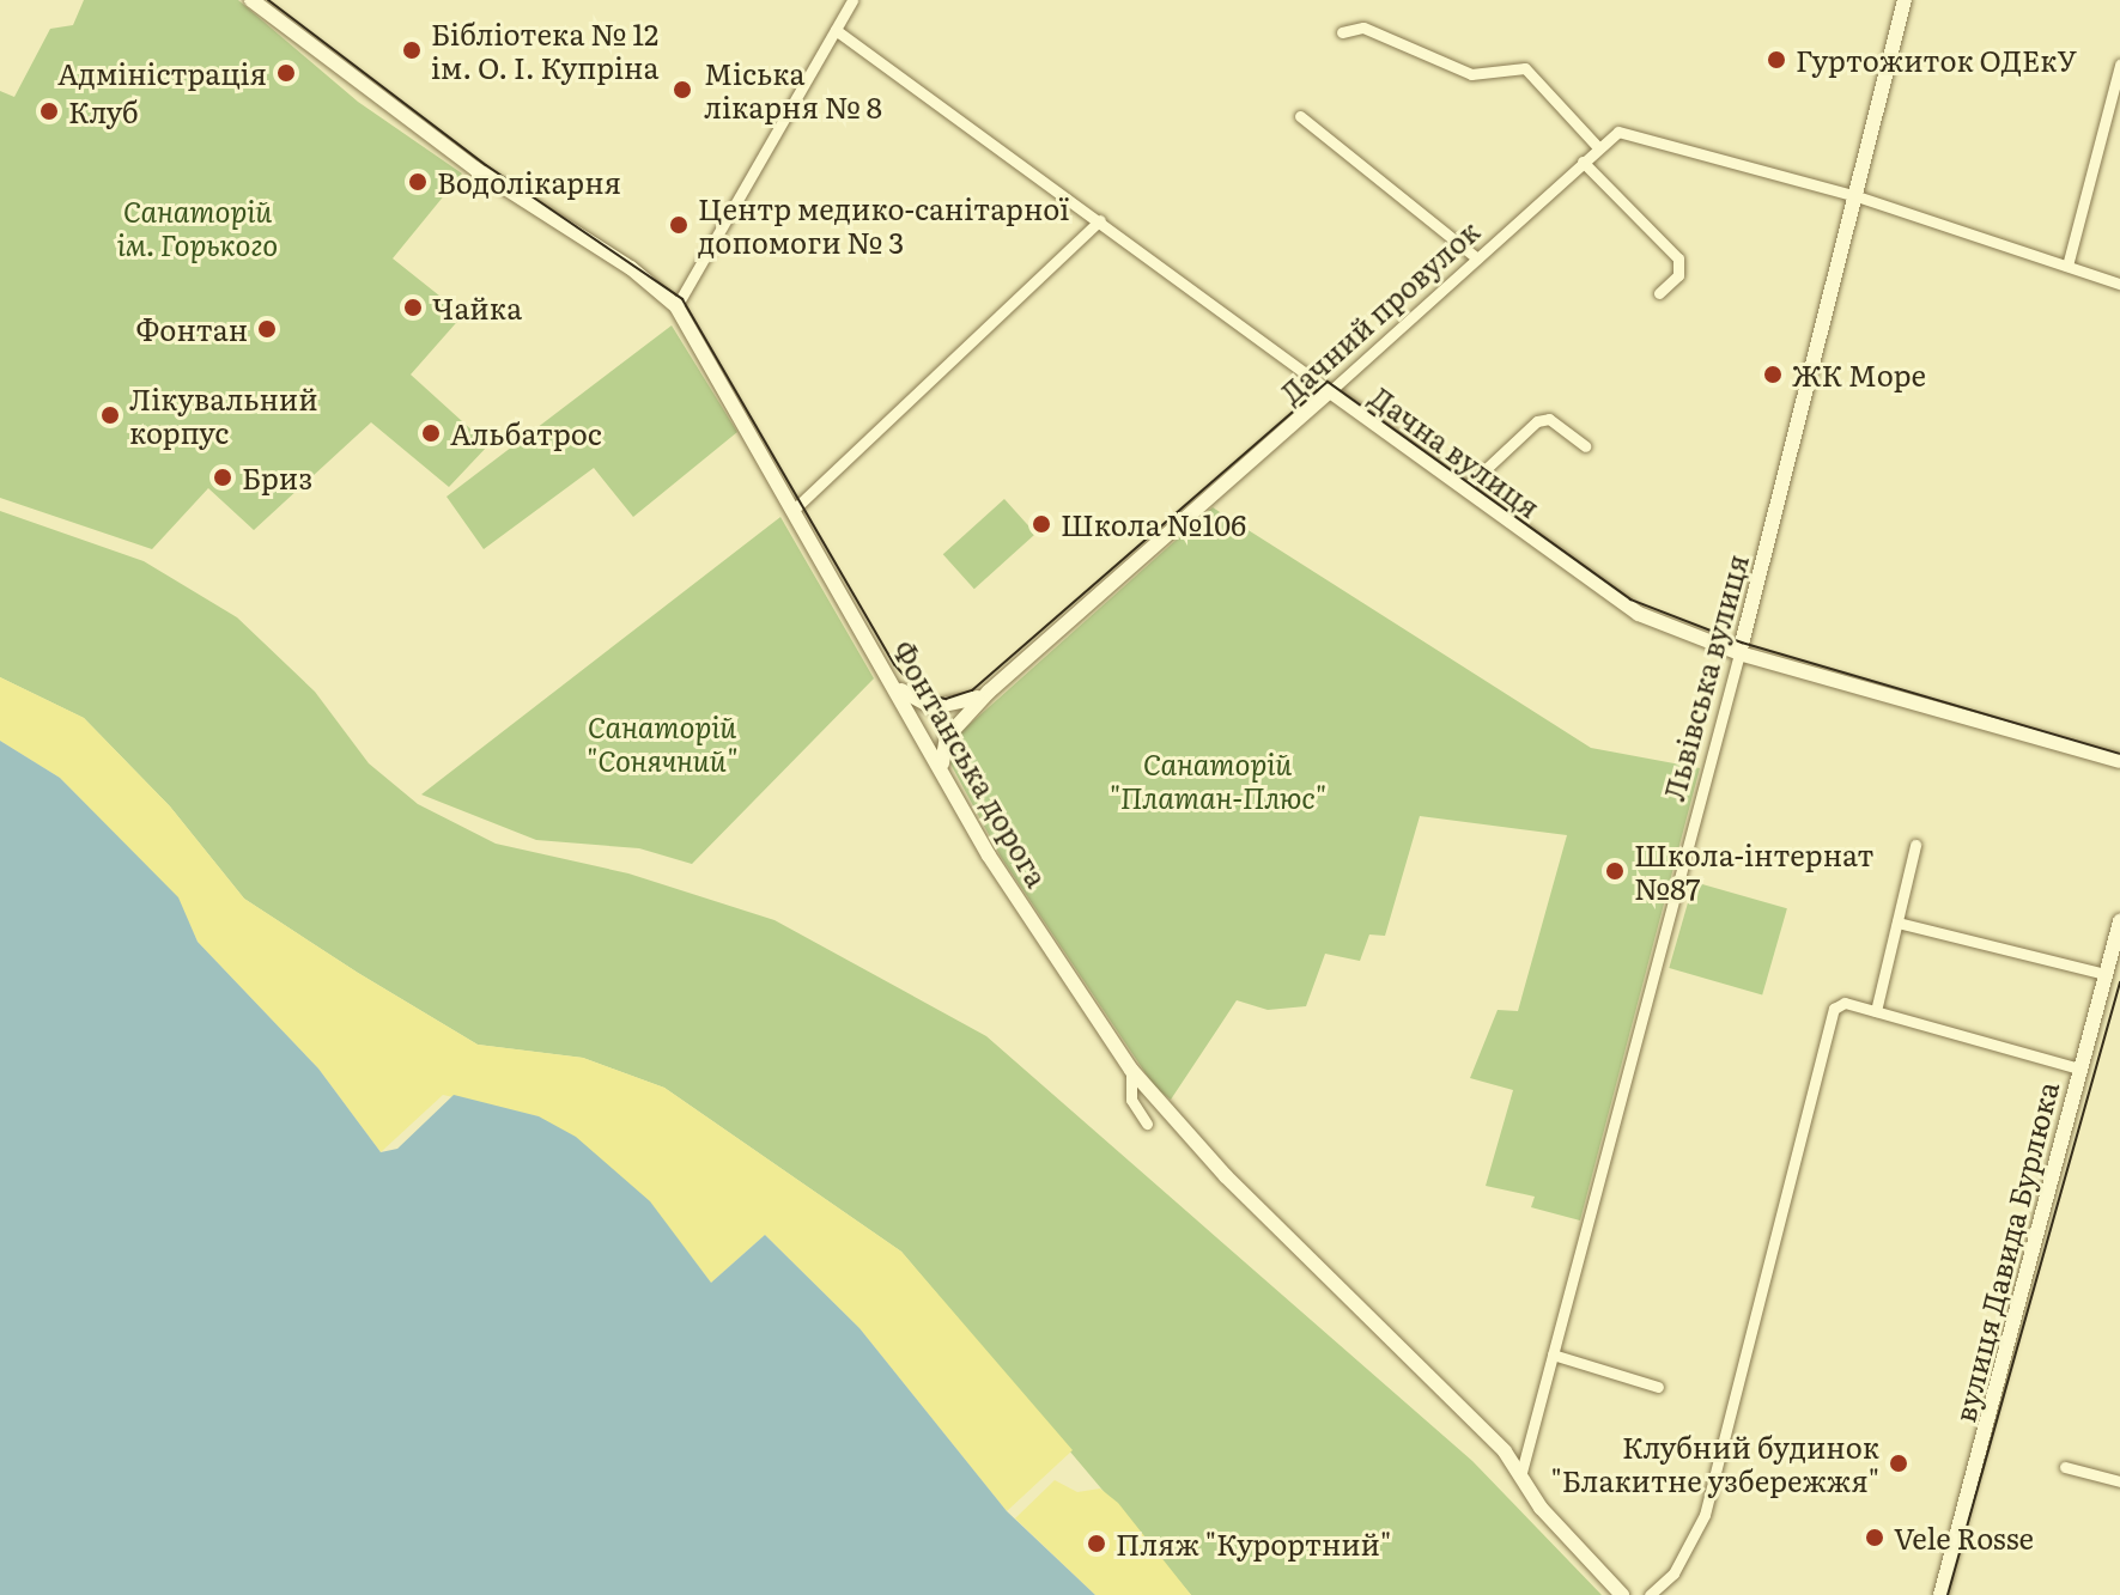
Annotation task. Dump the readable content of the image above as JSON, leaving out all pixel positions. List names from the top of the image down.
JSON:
{
  "streets": {
    "main road": [
      "Дачний провулок",
      "Дачна вулиця",
      "Львівська вулиця",
      "Фонтанська дорога",
      "вулиця Давида Бурлюка"
    ]
  },
  "crossings": [
    ["Дачний провулок", "Дачна вулиця"],
    ["Дачний провулок", "Львівська вулиця"],
    ["Дачний провулок", "Фонтанська дорога"],
    ["Дачна вулиця", "Львівська вулиця"],
    ["Львівська вулиця", "Фонтанська дорога"]
  ],
  "parks": ["Cанаторій ім. Горького", "Санаторій \"Сонячний\"", "Санаторій \"Платан-Плюс\""],
  "places": [
    "Бібліотека № 12 ім. О. І. Купріна",
    "Гуртожиток ОДЕкУ",
    "Адміністрація",
    "Міська лікарня № 8",
    "Клуб",
    "Водолікарня",
    "Центр медико-санітарної допомоги № 3",
    "Чайка",
    "Фонтан",
    "ЖК Море",
    "Лікувальний корпус",
    "Альбатрос",
    "Бриз",
    "Школа №106",
    "Школа-інтернат №87",
    "Клубний будинок \"Блакитне узбережжя\"",
    "Vele Rosse",
    "Пляж \"Курортний\""
  ]
}
